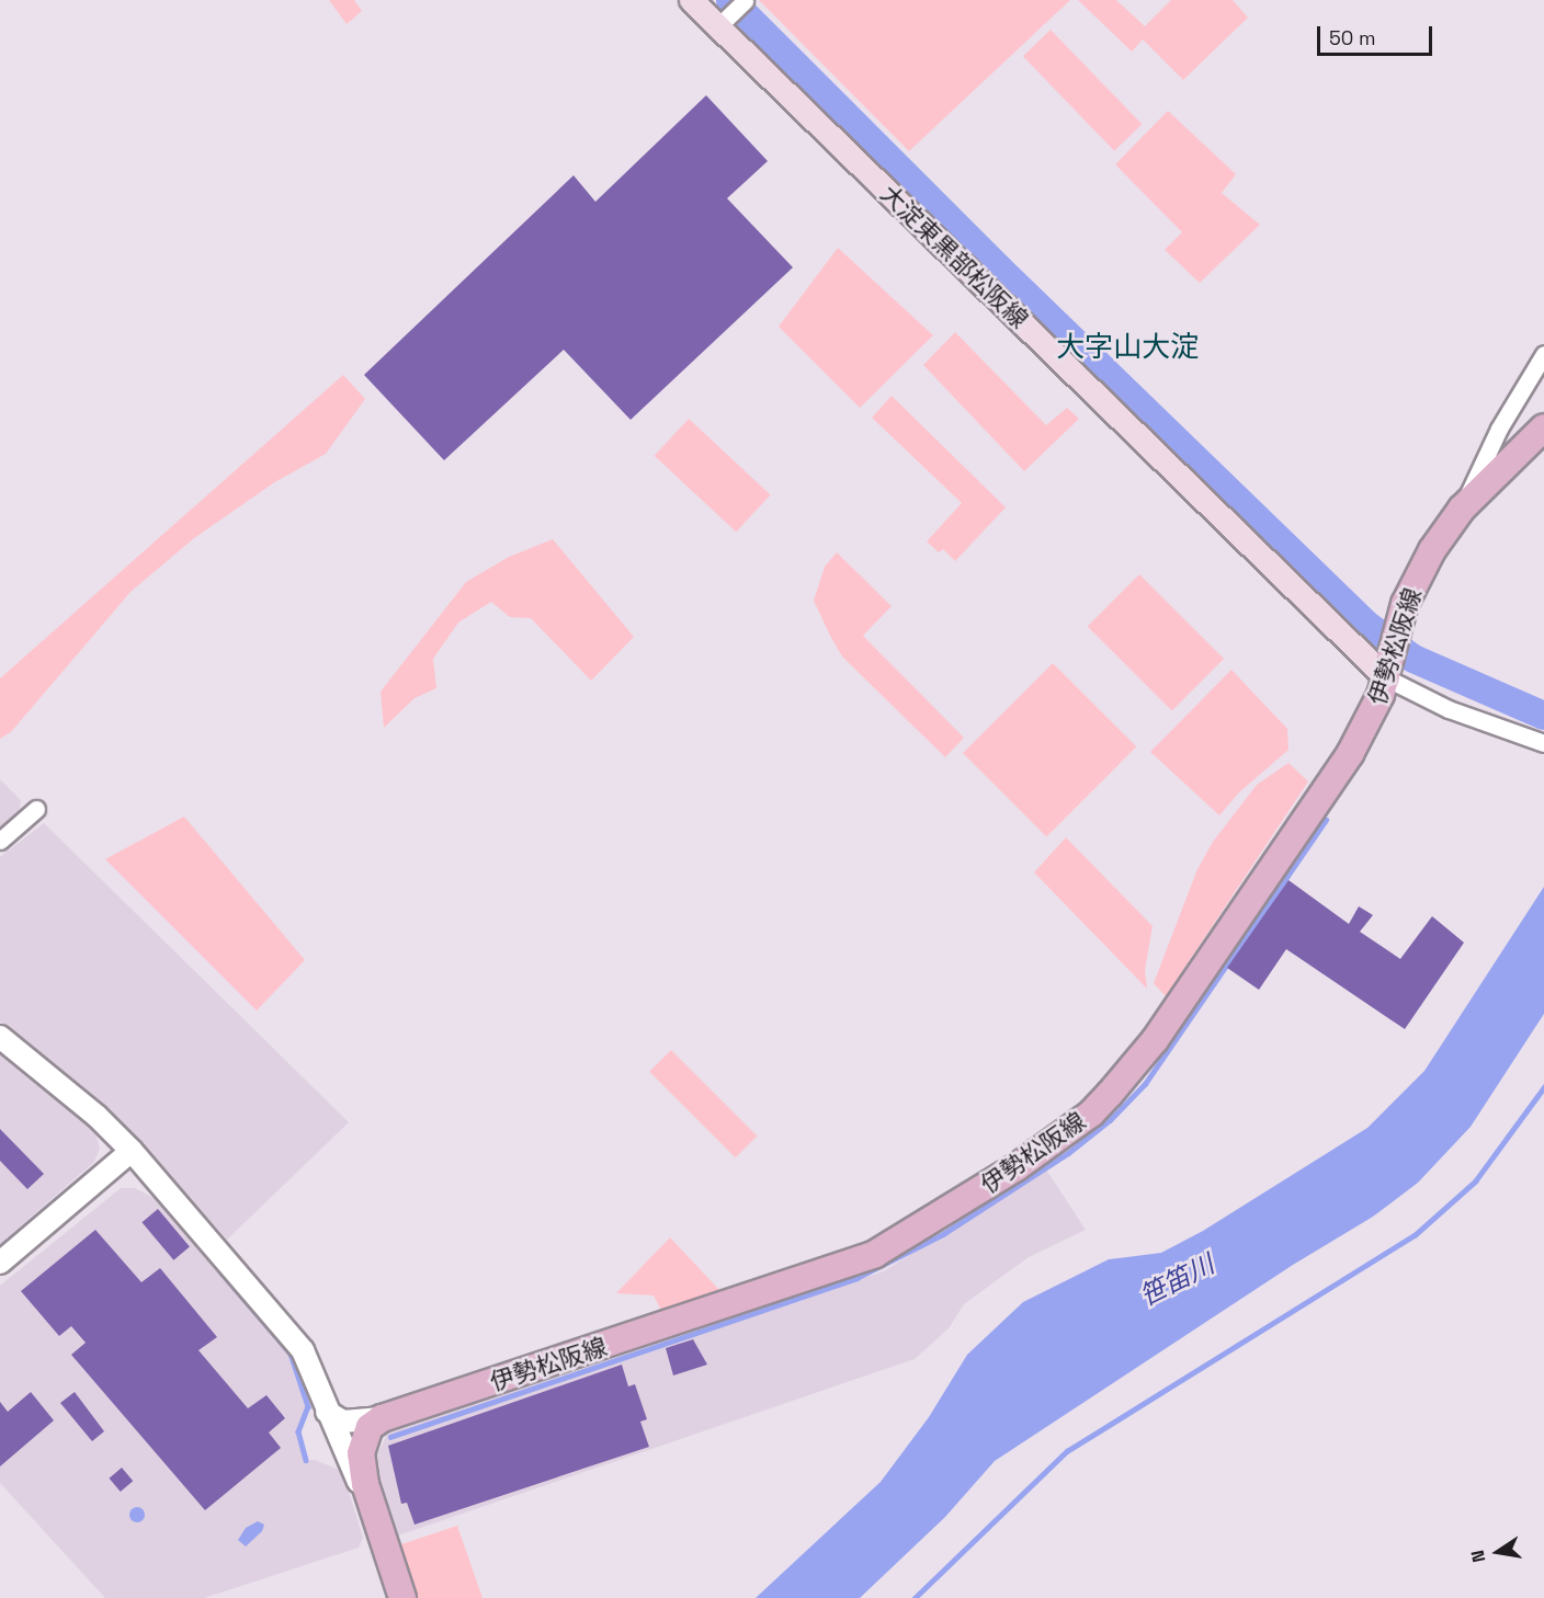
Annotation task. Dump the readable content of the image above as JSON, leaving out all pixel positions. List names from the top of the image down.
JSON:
{
  "streets": {
    "main road": ["大淀東黒部松阪線", "伊勢松阪線"]
  },
  "crossings": [
    ["大淀東黒部松阪線", "伊勢松阪線"]
  ],
  "districts": ["大字山大淀"],
  "water": ["笹笛川"],
  "scale_bar": "50 m",
  "north": "left"
}
